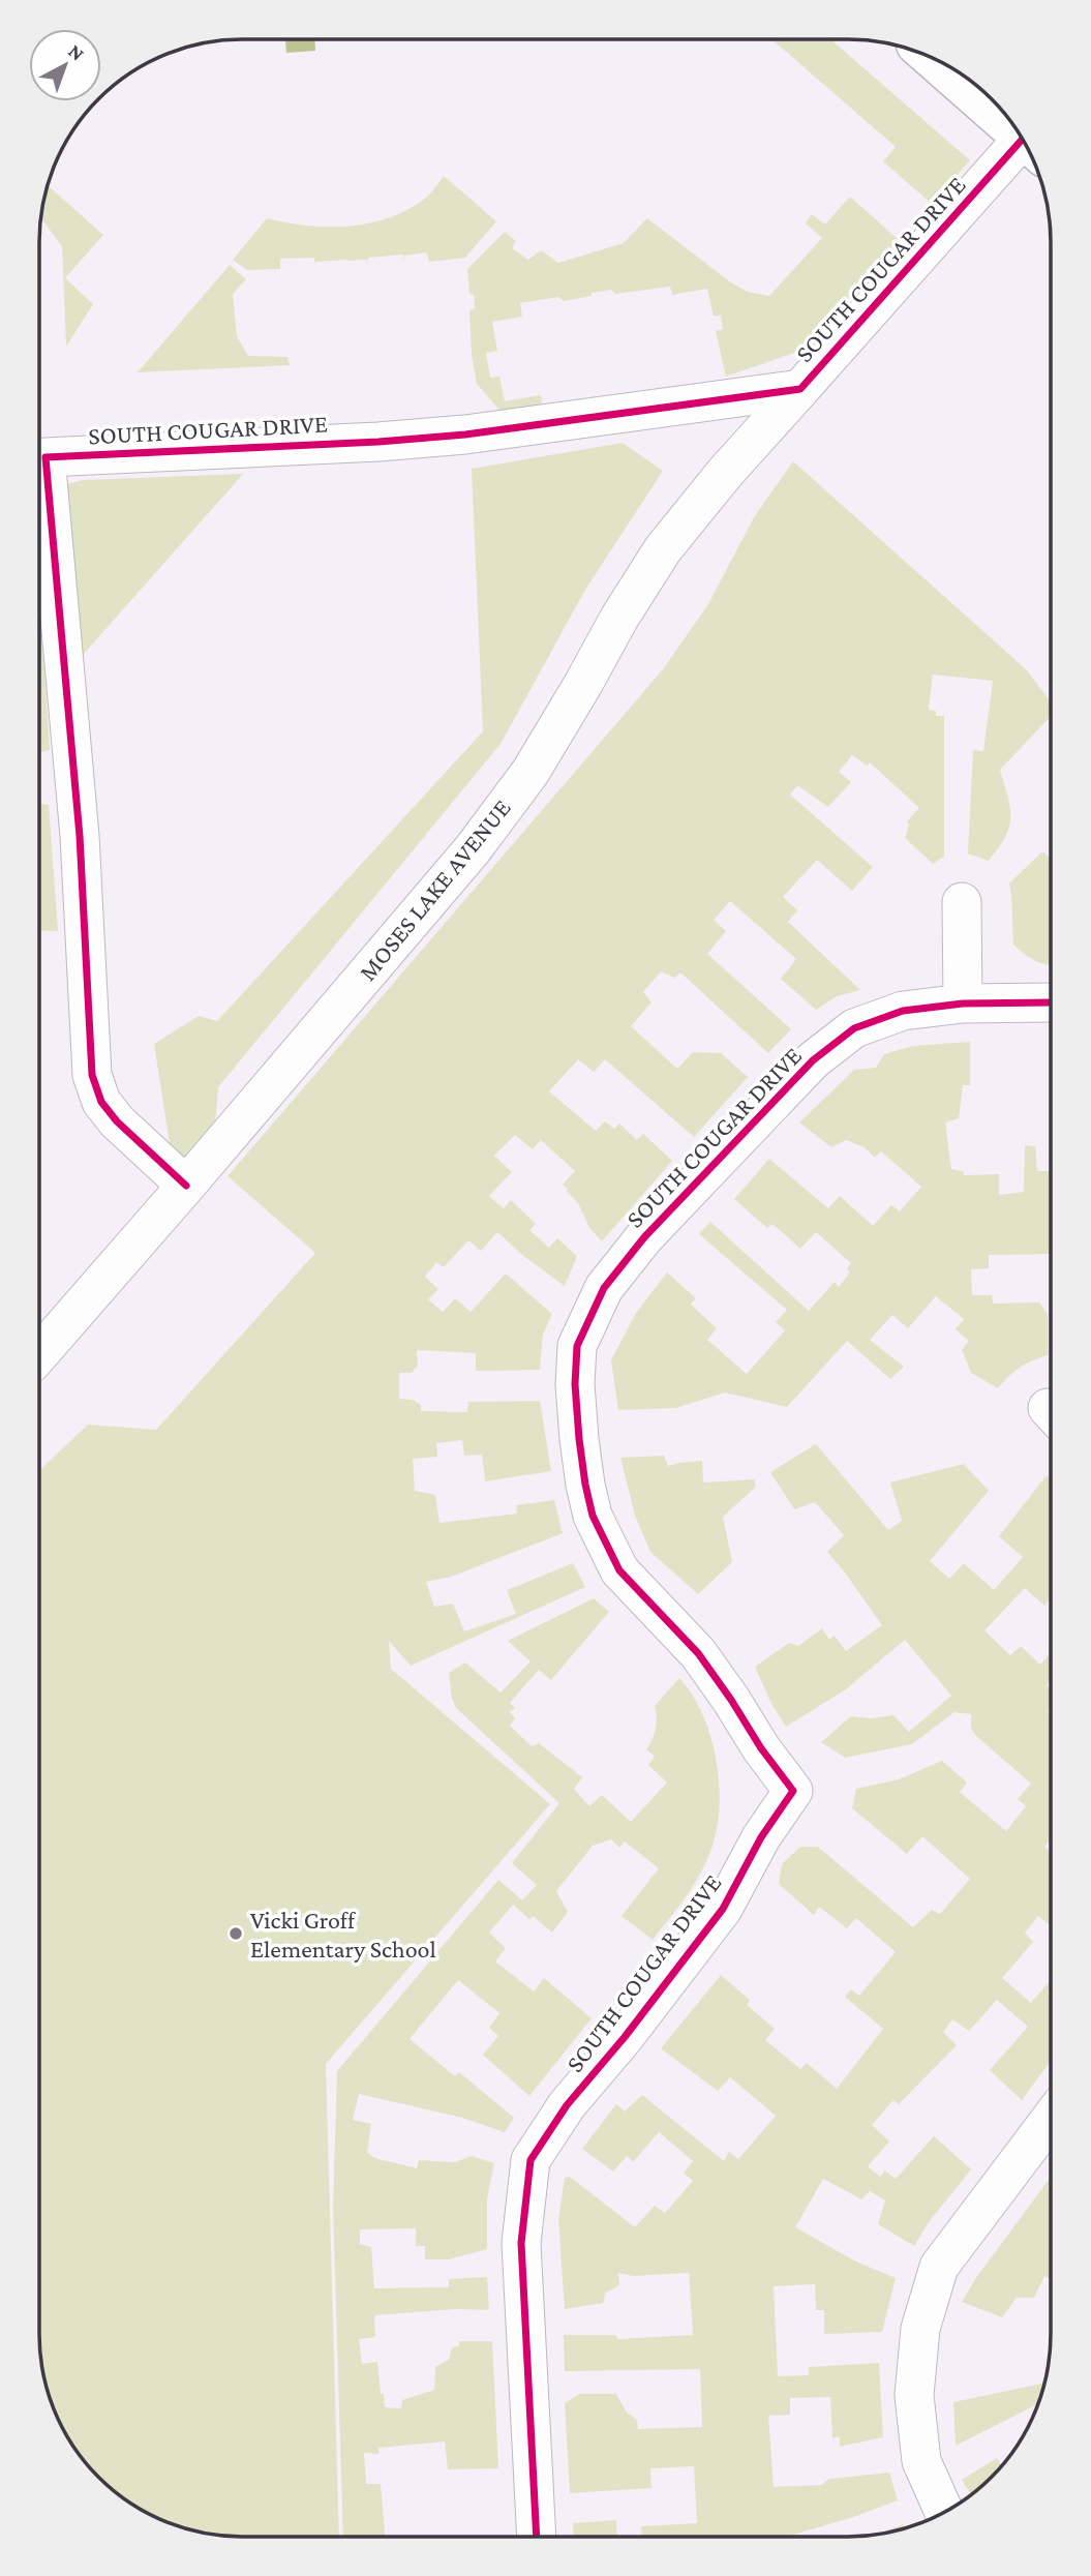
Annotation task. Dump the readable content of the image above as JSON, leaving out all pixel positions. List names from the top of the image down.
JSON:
{
  "streets": {
    "street": ["SOUTH COUGAR DRIVE", "MOSES LAKE AVENUE"]
  },
  "crossings": [
    ["SOUTH COUGAR DRIVE", "MOSES LAKE AVENUE"]
  ],
  "places": ["Vicki Groff Elementary School"],
  "north": "top right"
}
